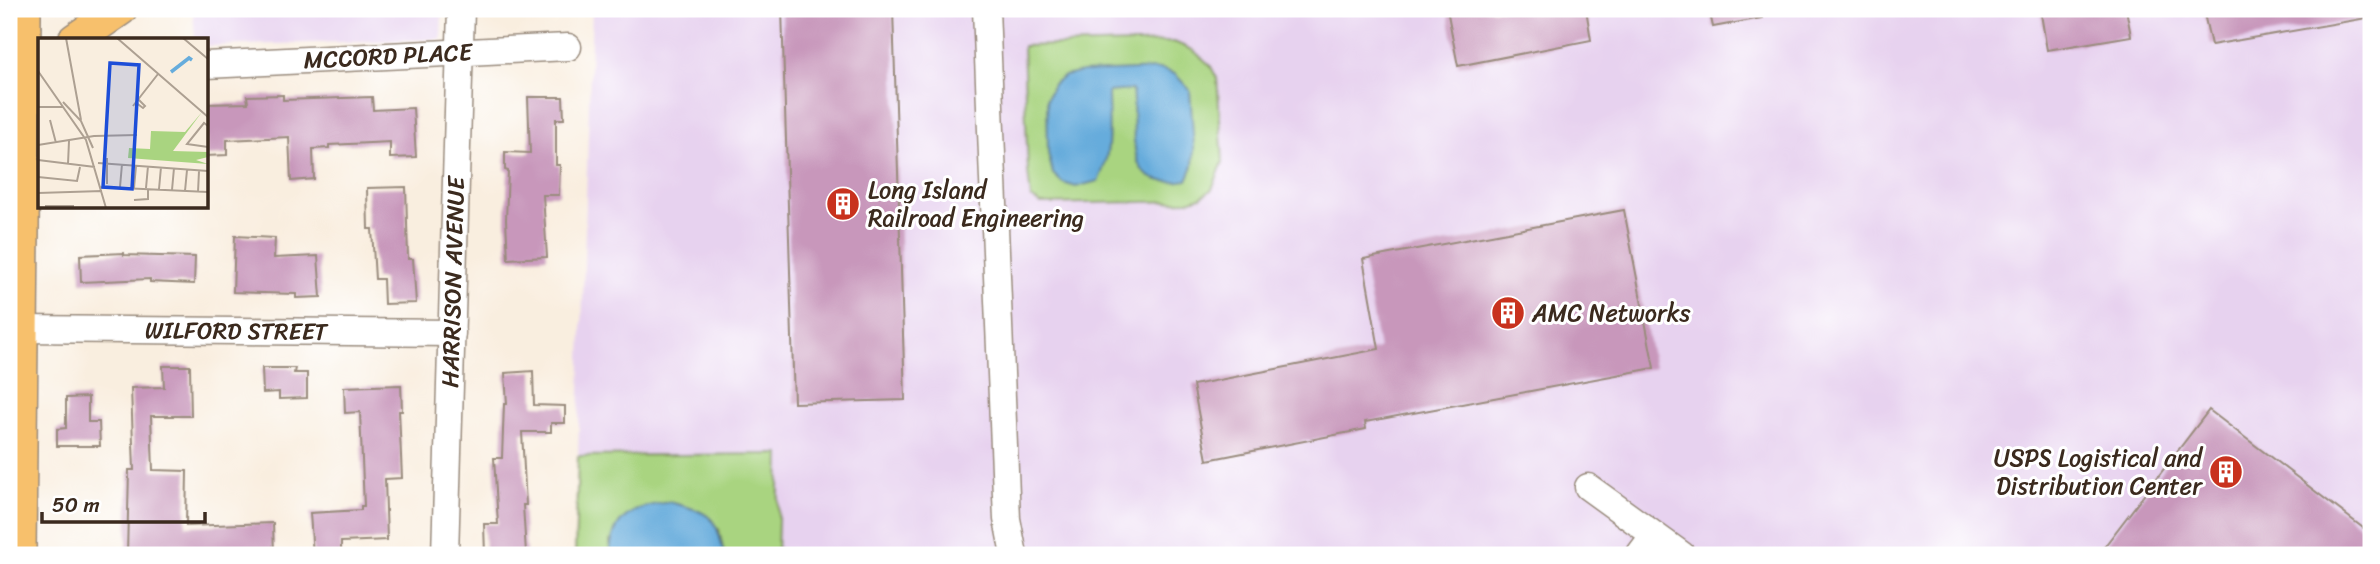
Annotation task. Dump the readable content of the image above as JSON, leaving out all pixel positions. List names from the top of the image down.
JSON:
{
  "streets": {
    "street": ["MCCORD PLACE", "HARRISON AVENUE", "WILFORD STREET"]
  },
  "crossings": [
    ["MCCORD PLACE", "HARRISON AVENUE"],
    ["HARRISON AVENUE", "WILFORD STREET"]
  ],
  "places": {
    "building": ["Long Island Railroad Engineering", "AMC Networks", "USPS Logistical and Distribution Center"]
  },
  "scale_bar": "50 m"
}
